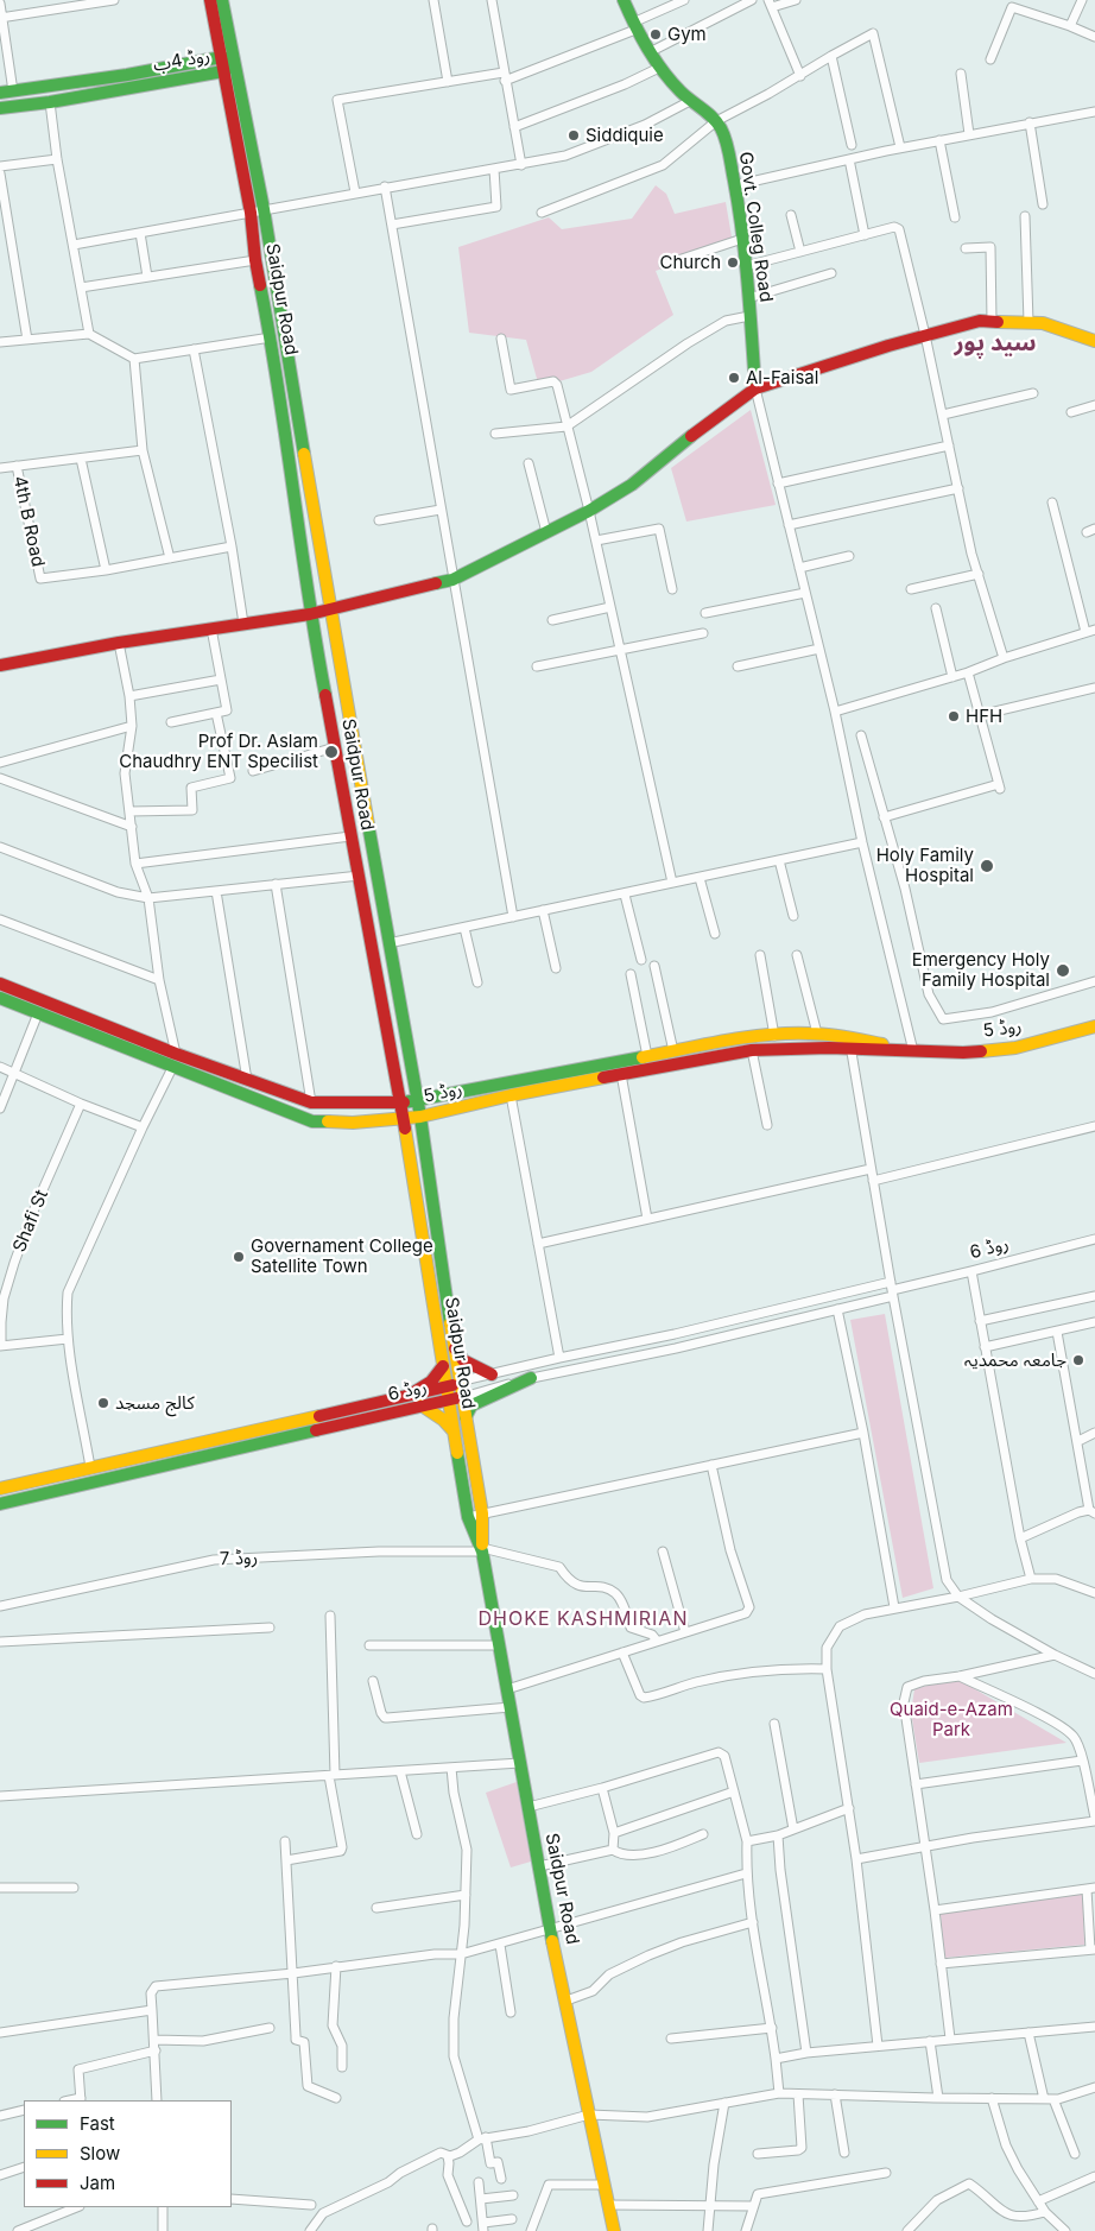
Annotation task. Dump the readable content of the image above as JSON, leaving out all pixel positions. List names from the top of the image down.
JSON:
{
  "streets": {
    "main road": [
      "روڈ 4ب",
      "Govt. Colleg Road",
      "Saidpur Road",
      "روڈ 5",
      "روڈ 6"
    ],
    "street": ["4th B Road", "Shafi St", "روڈ 7"]
  },
  "crossings": [
    ["روڈ 4ب", "Saidpur Road"],
    ["Saidpur Road", "روڈ 5"],
    ["Saidpur Road", "روڈ 6"],
    ["Saidpur Road", "روڈ 7"]
  ],
  "districts": ["سید پور", "DHOKE KASHMIRIAN"],
  "parks": ["Quaid-e-Azam Park"],
  "places": [
    "Gym",
    "Siddiquie",
    "Church",
    "Al-Faisal",
    "HFH",
    "Prof Dr. Aslam Chaudhry ENT Specilist",
    "Holy Family Hospital",
    "Emergency Holy Family Hospital",
    "Governament College Satellite Town",
    "جامعہ محمدیہ",
    "کالج مسجد"
  ],
  "legend": ["Fast", "Slow", "Jam"]
}
